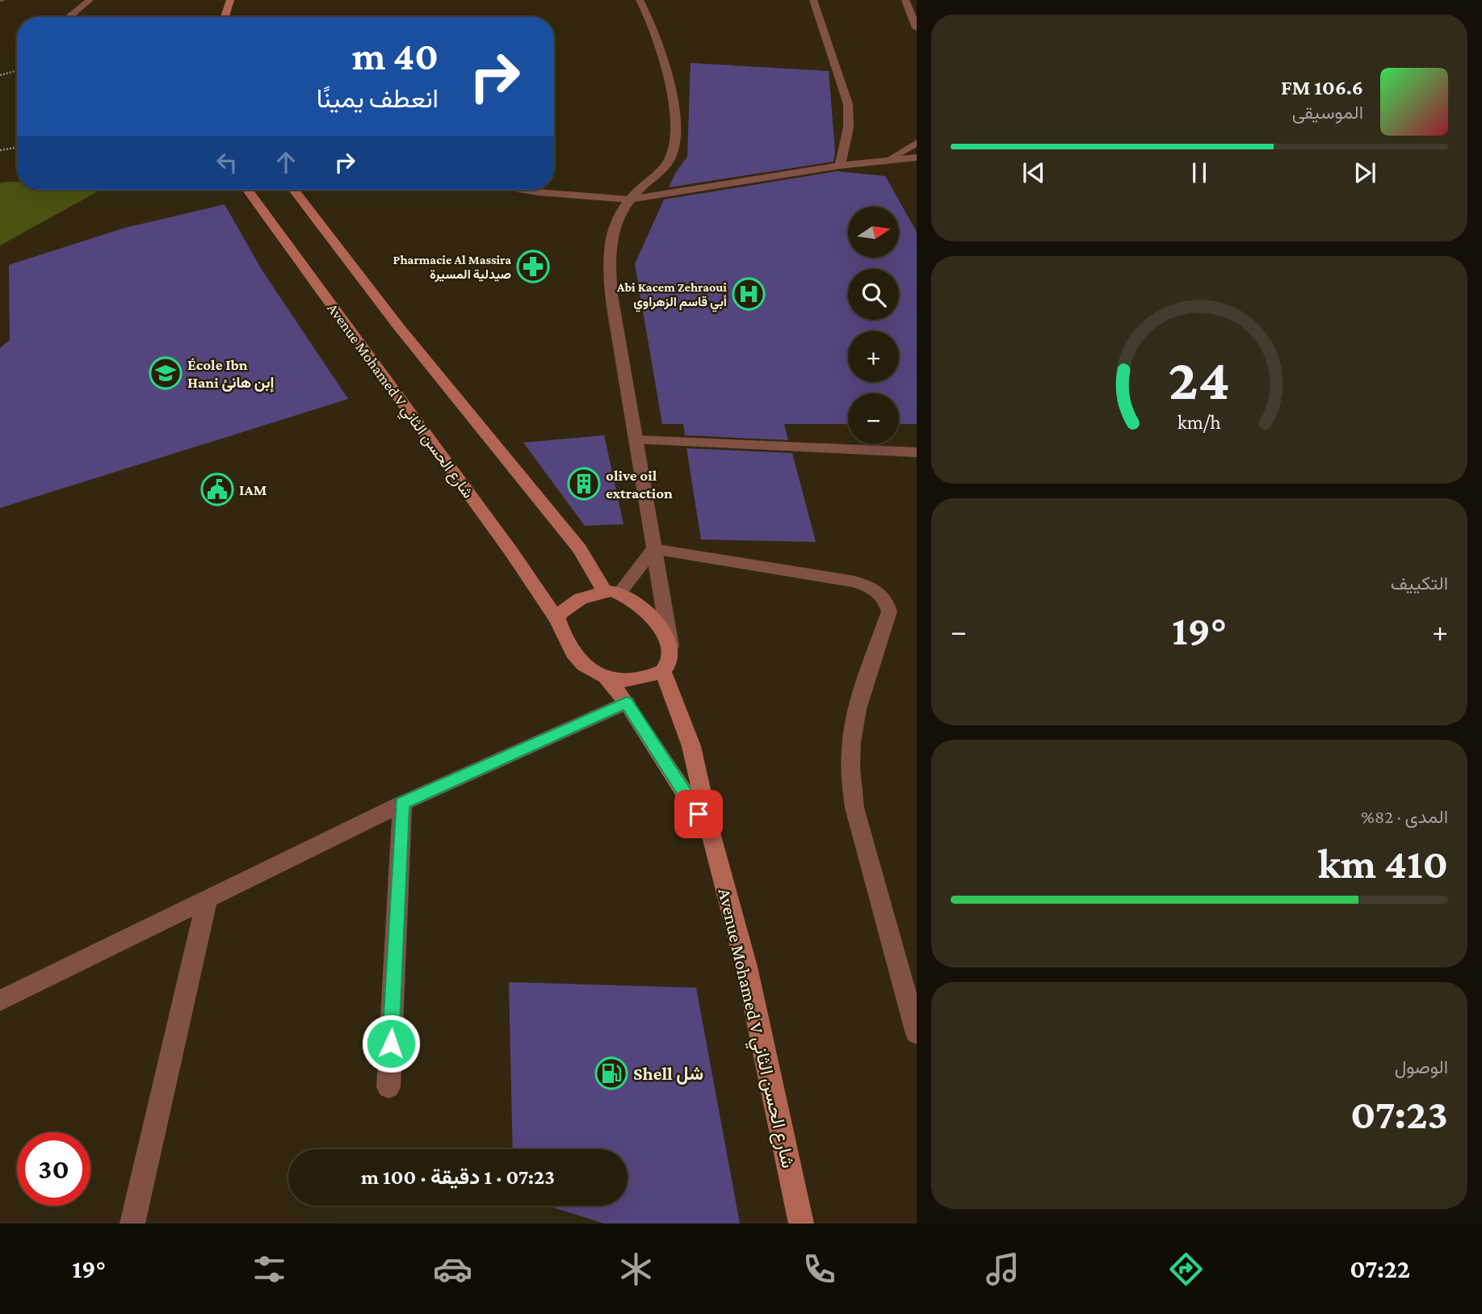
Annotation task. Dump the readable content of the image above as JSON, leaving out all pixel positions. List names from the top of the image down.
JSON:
{
  "streets": {
    "main road": ["Avenue Mohamed V شارع الحسن الثاني"]
  },
  "places": {
    "pharmacy": ["Pharmacie Al Massira صيدلية المسيرة"],
    "hospital": ["Abi Kacem Zehraoui أبي قاسم الزهراوي"],
    "school or university": ["École Ibn Hani إبن هانئ"],
    "building": ["olive oil extraction"],
    "public building": ["IAM"],
    "fuel station": ["Shell شل"]
  },
  "north": "right",
  "page": {
    "turn": ["40 m", "انعطف يمينًا"],
    "song": ["106.6 FM", "الموسيقى"],
    "map_buttons": ["+", "−"],
    "tile": [
      "التكييف",
      ["المدى · 82%", "410 km"],
      ["الوصول", "07:23"]
    ],
    "heat": ["−", "19°", "+"],
    "limit": "30",
    "trip": "07:23 · 1 دقيقة · 100 m",
    "tabs": ["07:22", "19°"],
    "gauge": ["24", "km/h"]
  }
}
